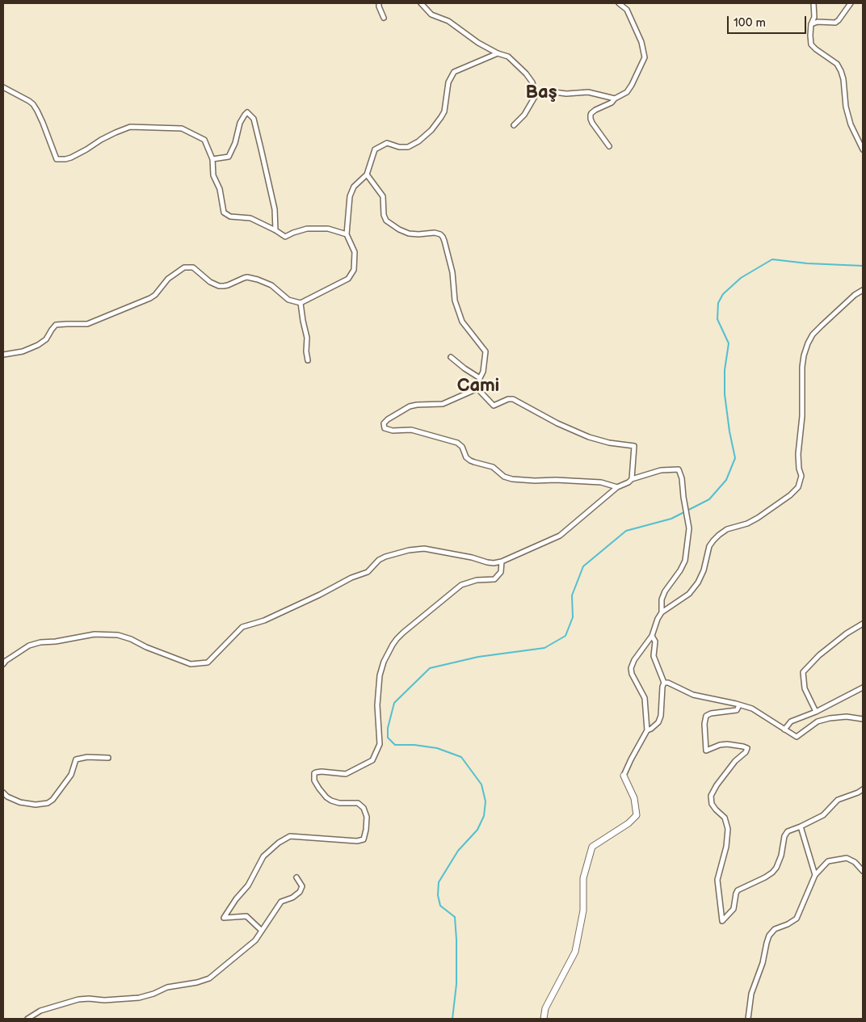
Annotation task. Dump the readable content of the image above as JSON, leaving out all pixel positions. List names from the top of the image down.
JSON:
{
  "districts": ["Baş", "Cami"],
  "scale_bar": "100 m"
}
